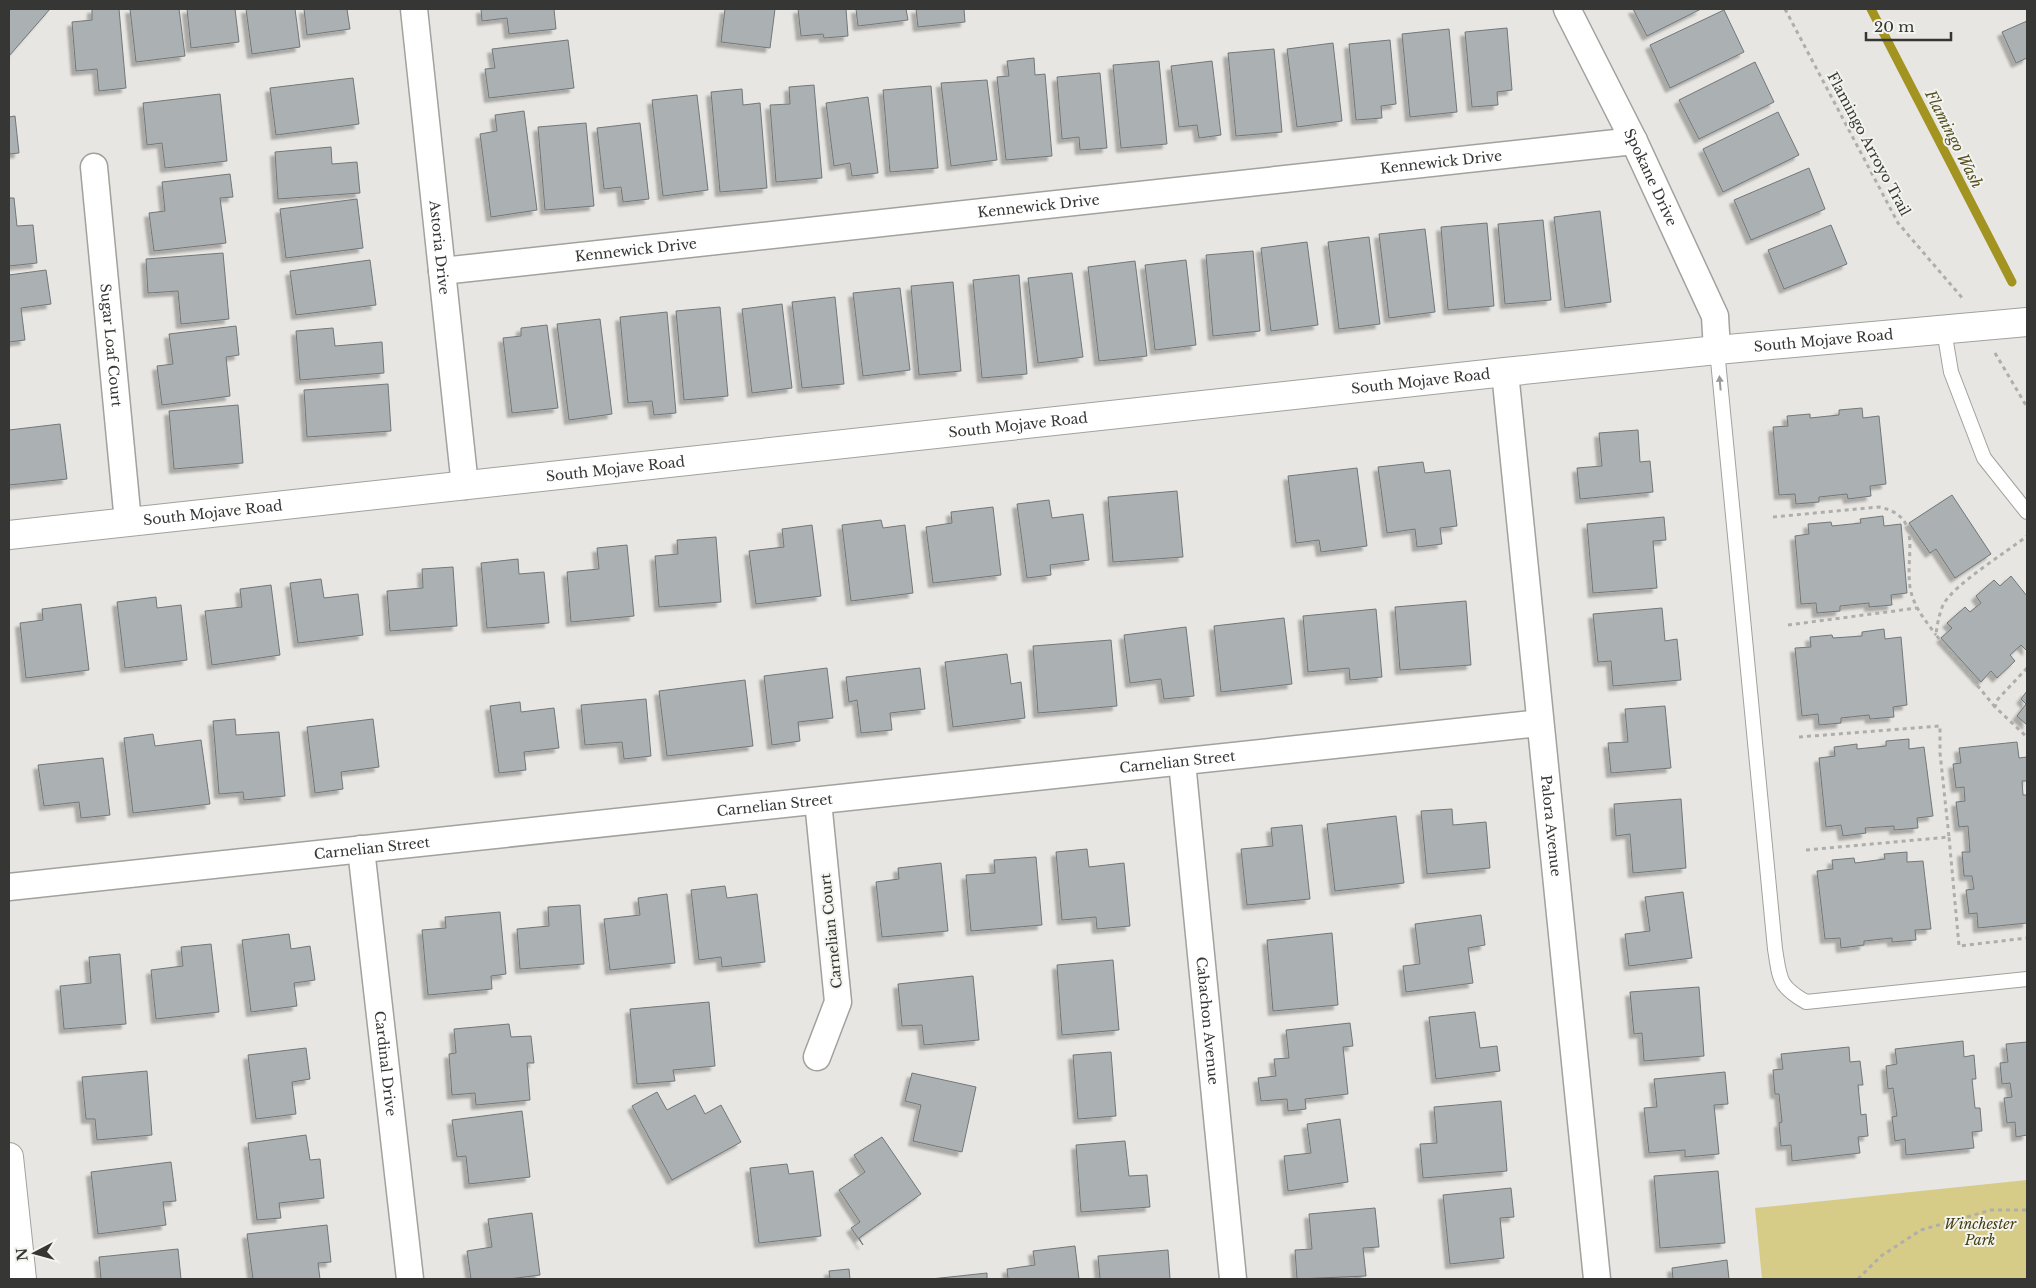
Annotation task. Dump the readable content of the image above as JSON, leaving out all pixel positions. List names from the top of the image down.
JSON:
{
  "streets": {
    "street": [
      "Kennewick Drive",
      "Spokane Drive",
      "Astoria Drive",
      "South Mojave Road",
      "Sugar Loaf Court",
      "Carnelian Street",
      "Palora Avenue",
      "Carnelian Court",
      "Cabachon Avenue",
      "Cardinal Drive"
    ],
    "path": ["Flamingo Arroyo Trail"]
  },
  "crossings": [
    ["Flamingo Arroyo Trail", "South Mojave Road"],
    ["Kennewick Drive", "Spokane Drive"],
    ["Kennewick Drive", "Astoria Drive"],
    ["Spokane Drive", "South Mojave Road"],
    ["Astoria Drive", "South Mojave Road"],
    ["South Mojave Road", "Sugar Loaf Court"],
    ["South Mojave Road", "Palora Avenue"],
    ["Carnelian Street", "Palora Avenue"],
    ["Carnelian Street", "Carnelian Court"],
    ["Carnelian Street", "Cabachon Avenue"],
    ["Carnelian Street", "Cardinal Drive"]
  ],
  "water": ["Flamingo Wash"],
  "parks": ["Winchester Park"],
  "scale_bar": "20 m",
  "north": "left"
}
